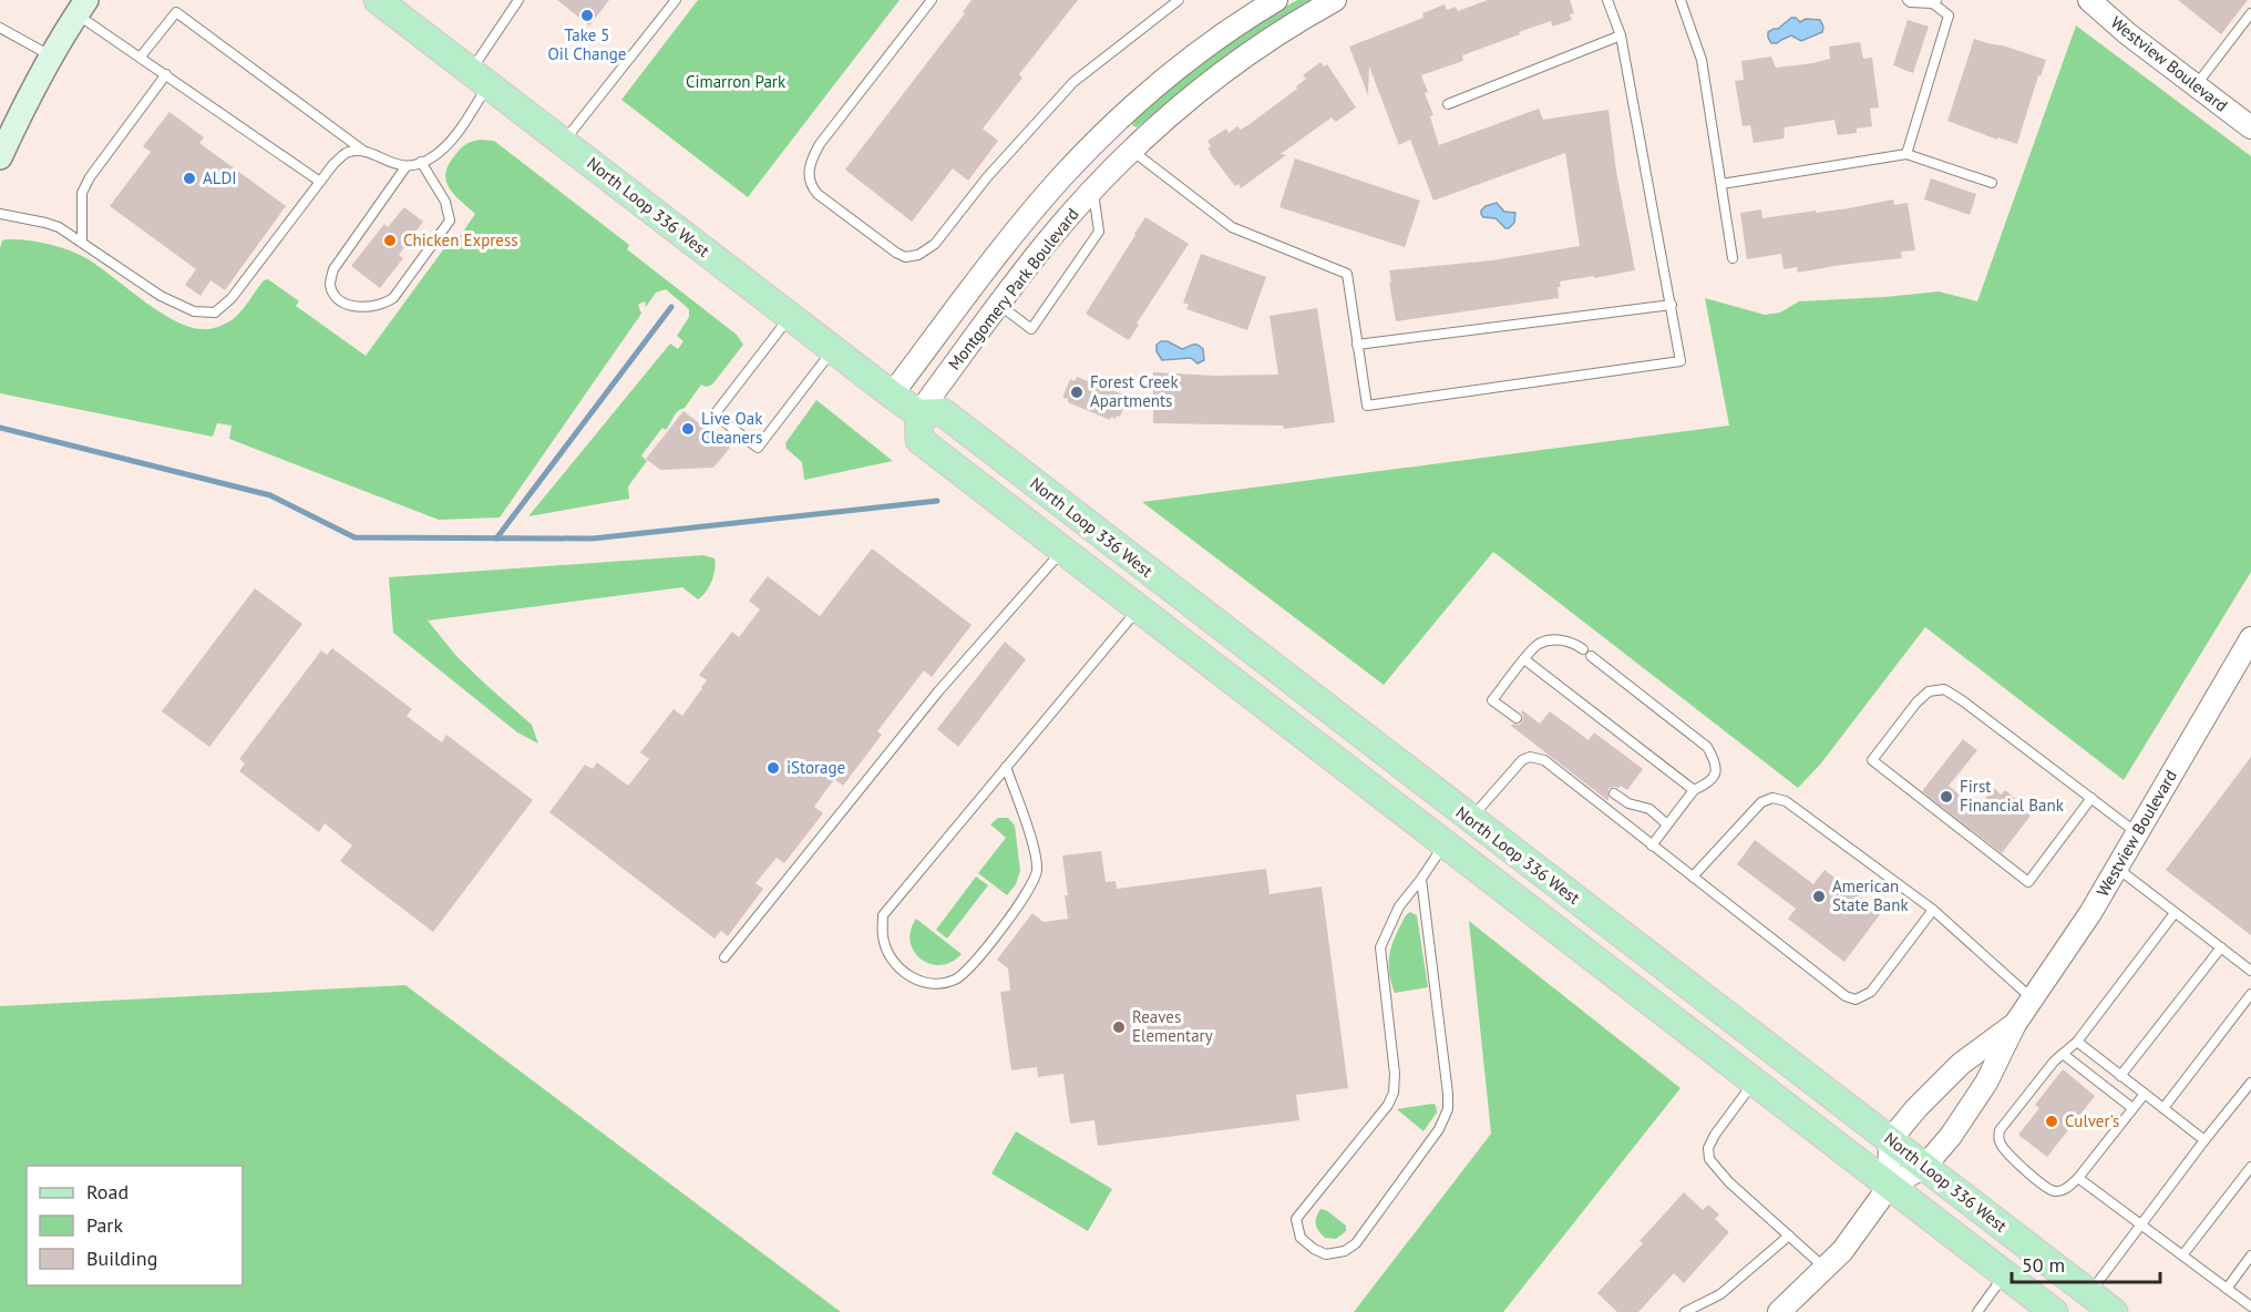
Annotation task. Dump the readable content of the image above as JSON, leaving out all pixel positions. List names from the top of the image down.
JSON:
{
  "streets": {
    "main road": ["North Loop 336 West"],
    "street": ["Westview Boulevard", "Montgomery Park Boulevard"]
  },
  "crossings": [
    ["Westview Boulevard", "North Loop 336 West"],
    ["North Loop 336 West", "Montgomery Park Boulevard"]
  ],
  "parks": ["Cimarron Park"],
  "places": [
    "Take 5 Oil Change",
    "ALDI",
    "Chicken Express",
    "Forest Creek Apartments",
    "Live Oak Cleaners",
    "iStorage",
    "First Financial Bank",
    "American State Bank",
    "Reaves Elementary",
    "Culver's"
  ],
  "legend": ["Road", "Park", "Building"],
  "scale_bar": "50 m"
}
